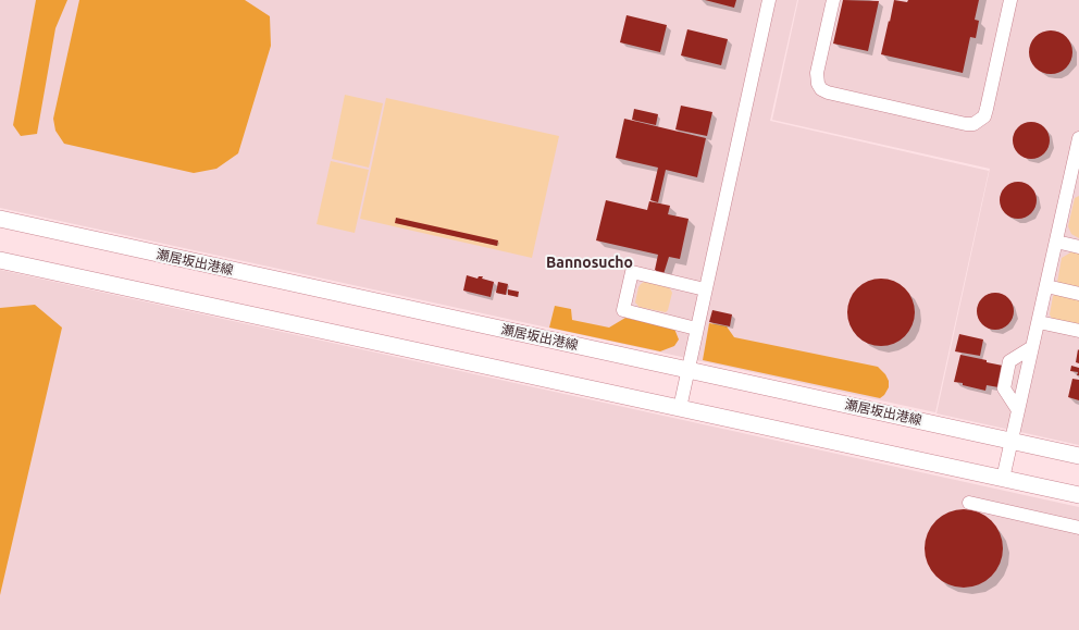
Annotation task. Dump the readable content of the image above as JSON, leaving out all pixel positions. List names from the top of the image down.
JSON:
{
  "streets": {
    "main road": ["瀬居坂出港線"]
  },
  "districts": ["Bannosucho"]
}
